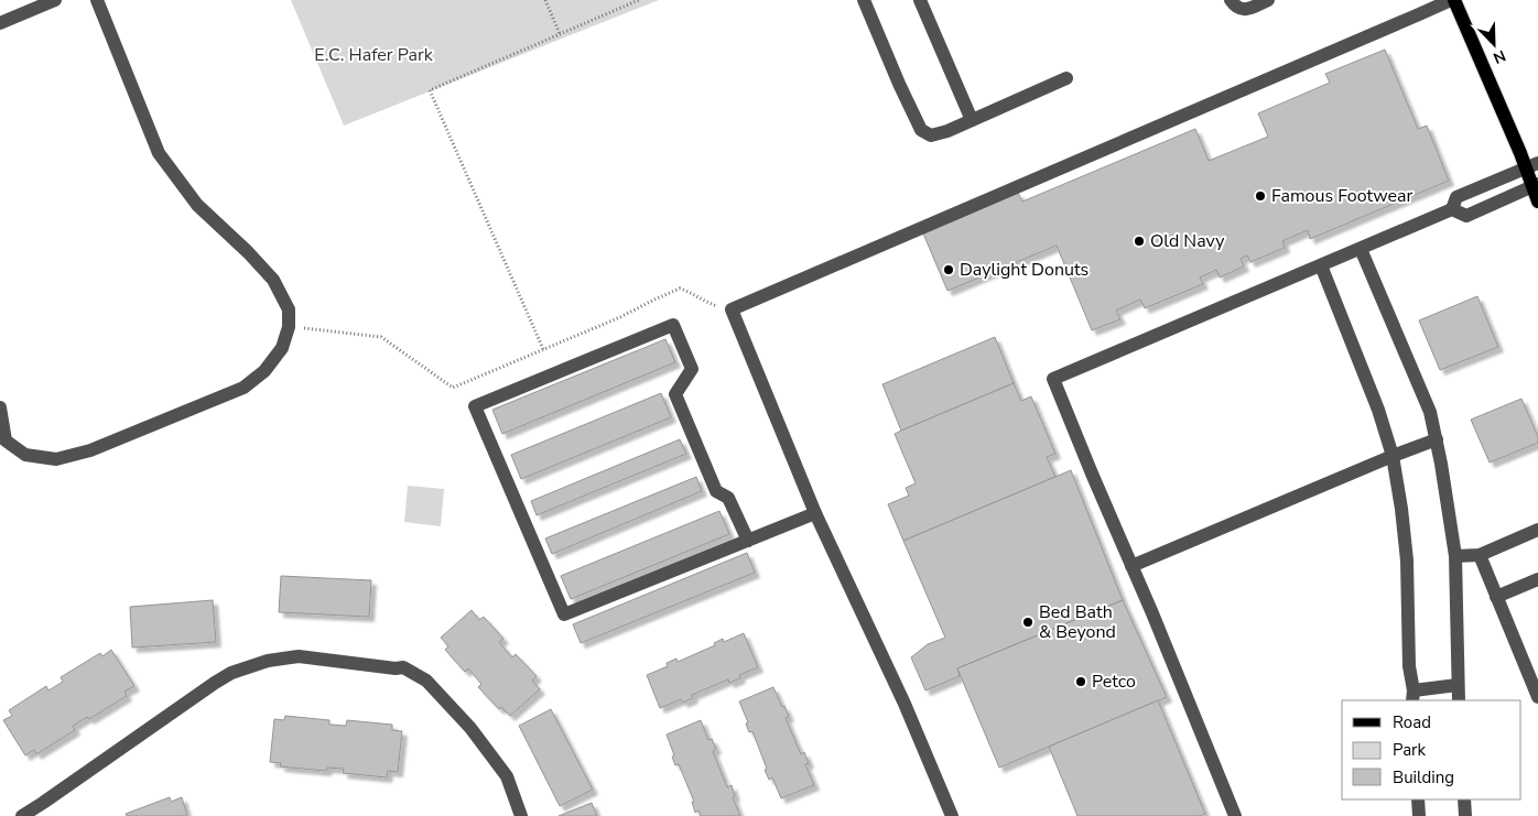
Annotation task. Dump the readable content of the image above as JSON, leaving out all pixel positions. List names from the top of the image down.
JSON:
{
  "parks": ["E.C. Hafer Park"],
  "places": [
    "Famous Footwear",
    "Old Navy",
    "Daylight Donuts",
    "Bed Bath & Beyond",
    "Petco"
  ],
  "legend": ["Road", "Park", "Building"],
  "north": "bottom right"
}
